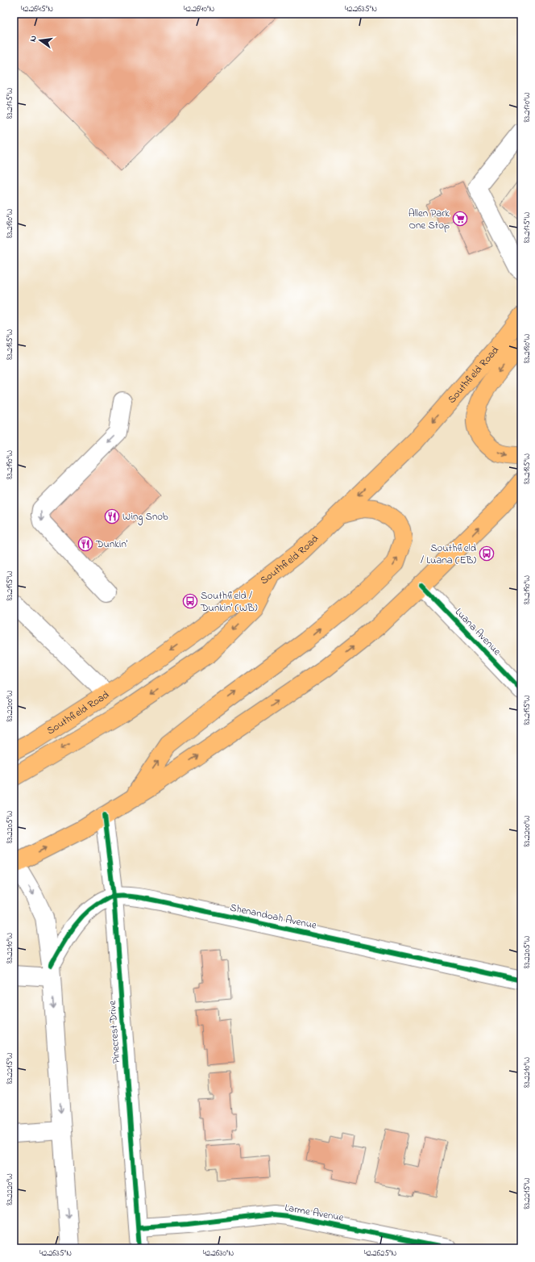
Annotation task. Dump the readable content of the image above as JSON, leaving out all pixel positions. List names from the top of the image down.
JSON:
{
  "streets": {
    "highway": ["Southfield Road"],
    "street": [
      "Luana Avenue",
      "Shenandoah Avenue",
      "Pinecrest Drive",
      "Larme Avenue"
    ]
  },
  "crossings": [
    ["Shenandoah Avenue", "Pinecrest Drive"],
    ["Pinecrest Drive", "Larme Avenue"]
  ],
  "places": {
    "supermarket": ["Allen Park One Stop"],
    "restaurant": ["Wing Snob", "Dunkin'"],
    "bus stop": ["Southfield / Luana (EB)", "Southfield / Dunkin' (WB)"]
  },
  "north": "left",
  "coordinates": [
    "42.2645°N",
    "42.2640°N",
    "42.2635°N",
    "83.2175°W",
    "83.2170°W",
    "83.2180°W",
    "83.2185°W",
    "83.2190°W",
    "83.2195°W",
    "83.2200°W",
    "83.2205°W",
    "83.2210°W",
    "83.2215°W",
    "83.2220°W",
    "42.2630°N",
    "42.2625°N"
  ]
}
